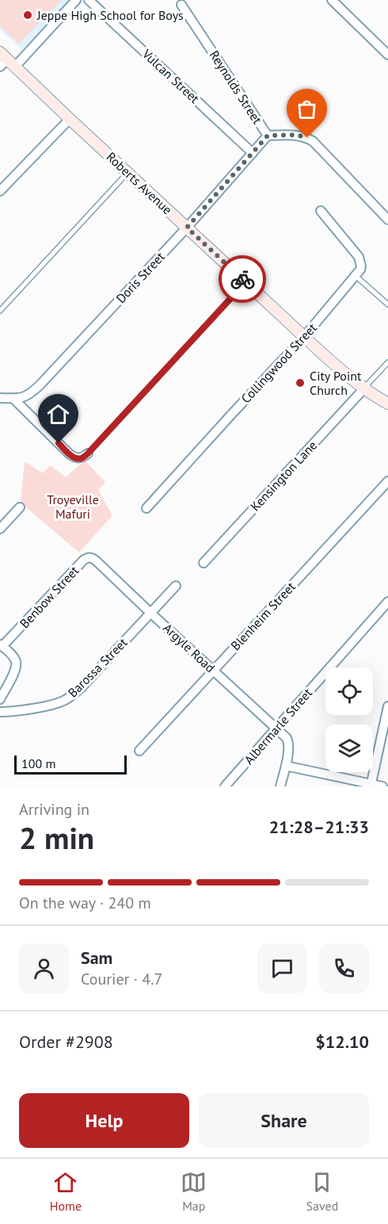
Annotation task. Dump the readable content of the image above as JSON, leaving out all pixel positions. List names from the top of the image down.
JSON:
{
  "streets": {
    "main road": ["Roberts Avenue"],
    "street": [
      "Vulcan Street",
      "Reynolds Street",
      "Doris Street",
      "Collingwood Street",
      "Kensington Lane",
      "Benbow Street",
      "Blenheim Street",
      "Argyle Road",
      "Barossa Street",
      "Albermarle Street"
    ]
  },
  "crossings": [
    ["Vulcan Street", "Doris Street"],
    ["Reynolds Street", "Doris Street"],
    ["Roberts Avenue", "Doris Street"],
    ["Roberts Avenue", "Collingwood Street"],
    ["Roberts Avenue", "Kensington Lane"],
    ["Benbow Street", "Argyle Road"],
    ["Blenheim Street", "Argyle Road"],
    ["Argyle Road", "Barossa Street"],
    ["Argyle Road", "Albermarle Street"]
  ],
  "parks": ["Troyeville Mafuri"],
  "places": ["Jeppe High School for Boys", "City Point Church"],
  "scale_bar": "100 m",
  "page": {
    "scale": "100 m",
    "heading": ["2 min", "Arriving in", "21:28–21:33"],
    "panel": [
      "Sam",
      "Courier · 4.7",
      "Order #2908",
      "$12.10"
    ],
    "bar": "On the way · 240 m",
    "buttons": ["Help", "Share"],
    "tabs": ["Home", "Map", "Saved"]
  }
}
